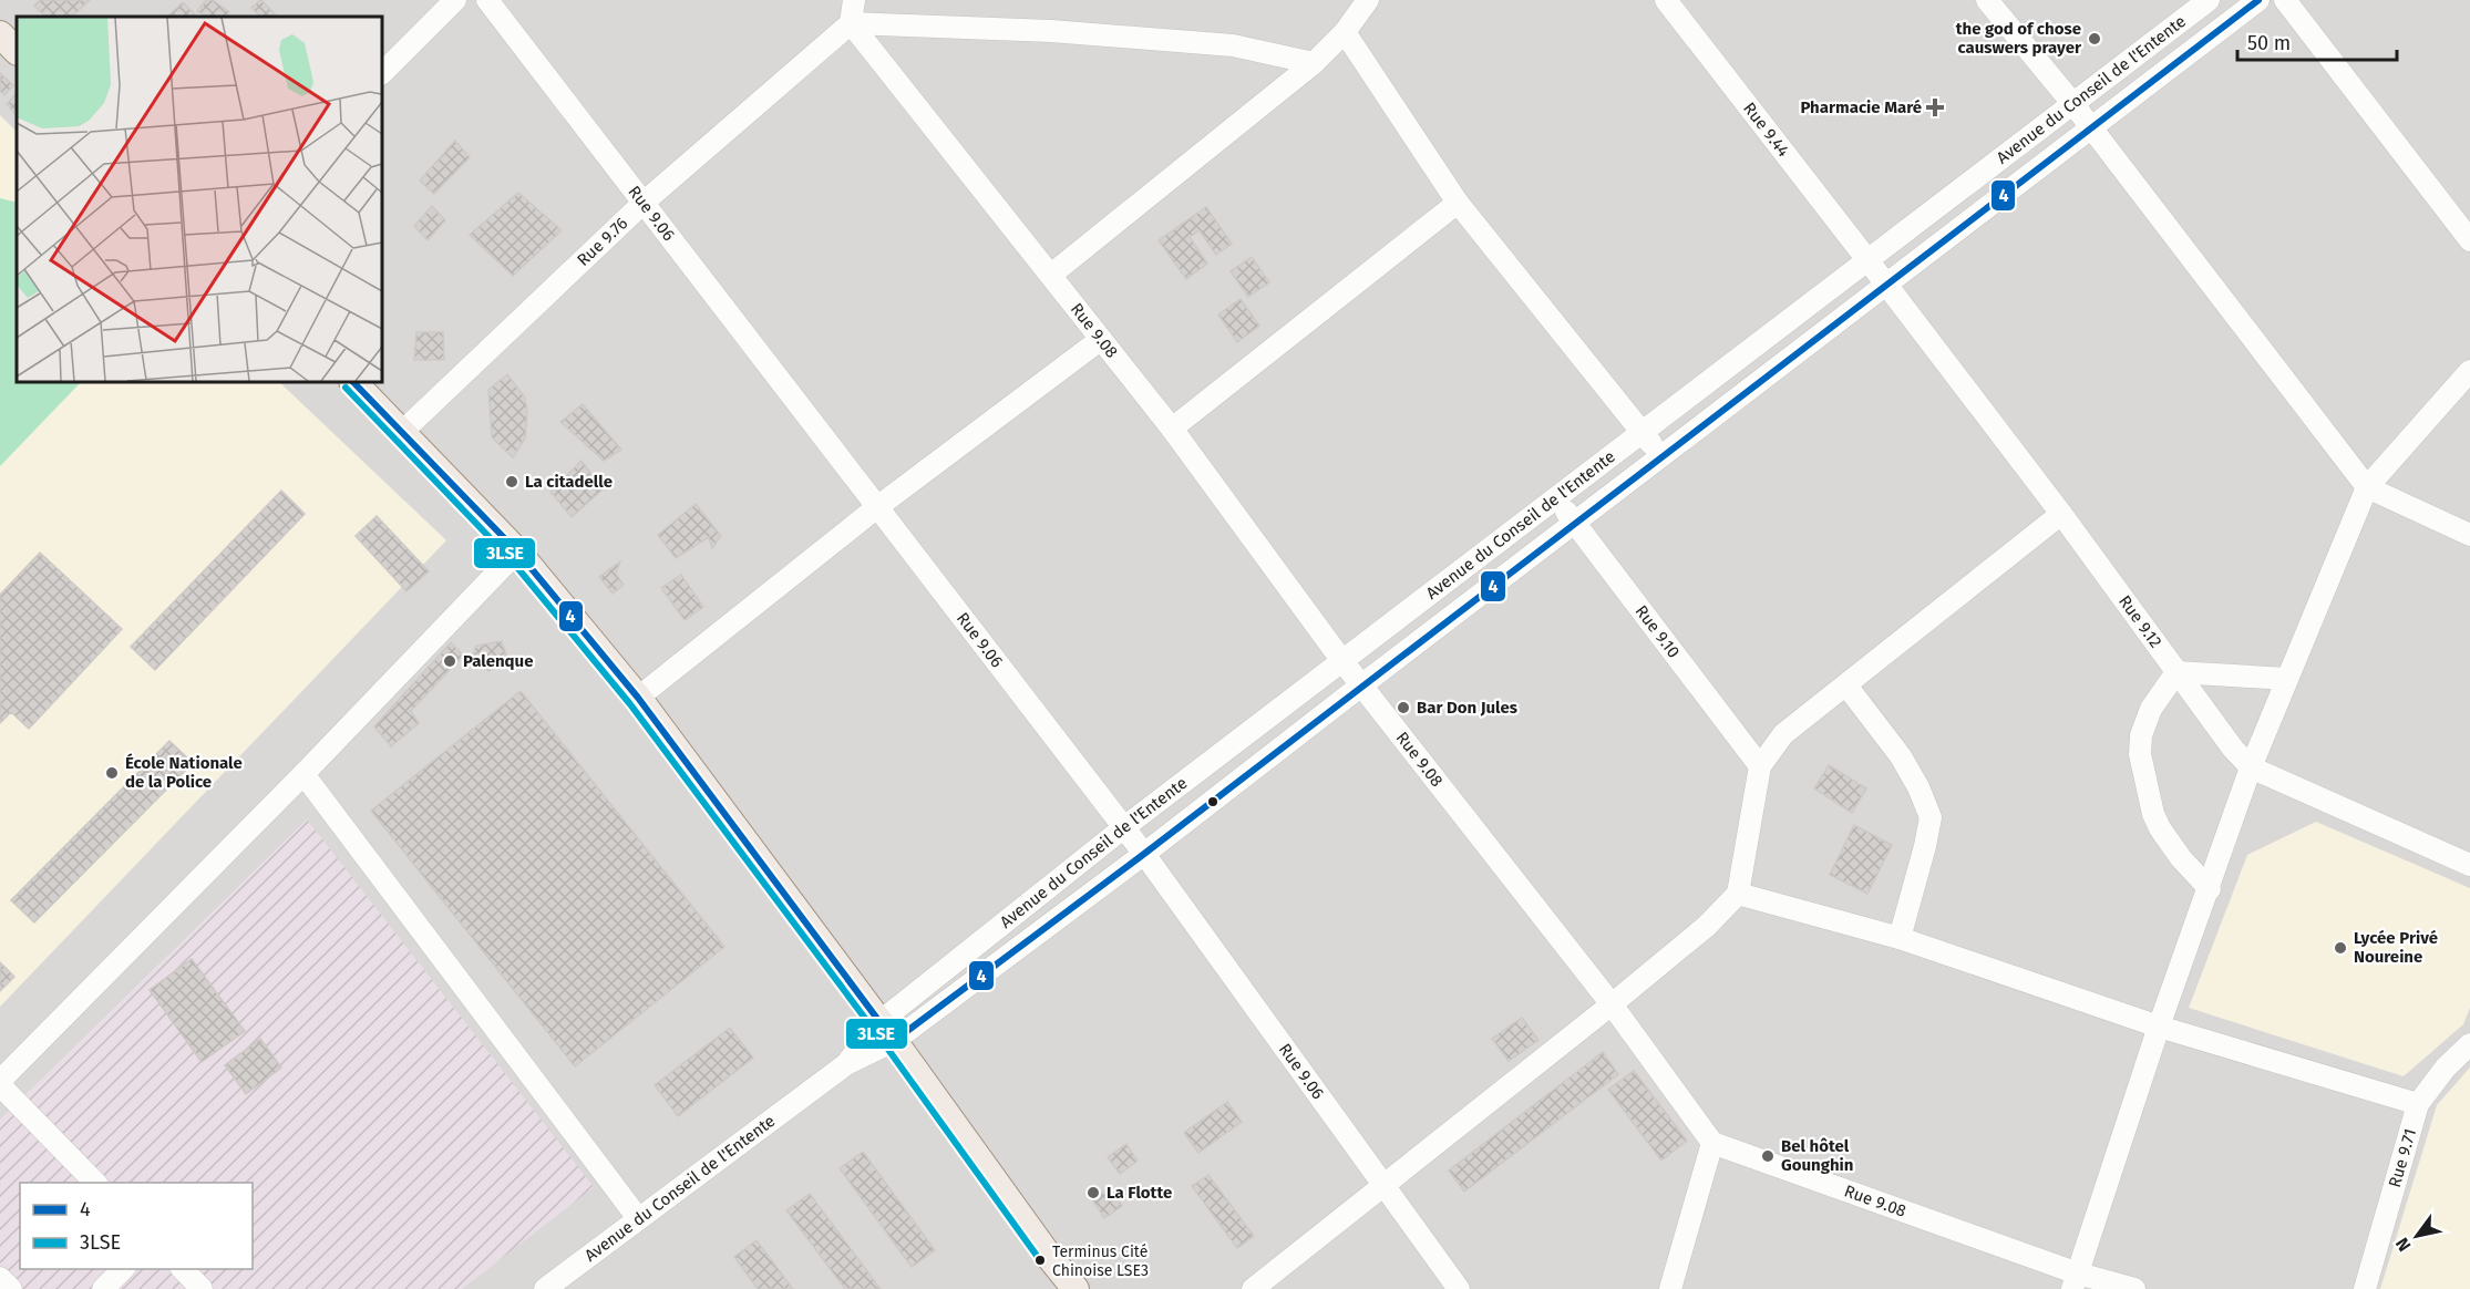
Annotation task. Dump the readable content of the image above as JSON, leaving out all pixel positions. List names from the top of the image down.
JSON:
{
  "streets": {
    "street": [
      "Avenue du Conseil de l'Entente",
      "Rue 9.44",
      "Rue 9.06",
      "Rue 9.76",
      "Rue 9.08",
      "Rue 9.12",
      "Rue 9.10",
      "Rue 9.71"
    ]
  },
  "crossings": [
    ["Avenue du Conseil de l'Entente", "Rue 9.44"],
    ["Avenue du Conseil de l'Entente", "Rue 9.06"],
    ["Avenue du Conseil de l'Entente", "Rue 9.08"],
    ["Avenue du Conseil de l'Entente", "Rue 9.12"],
    ["Avenue du Conseil de l'Entente", "Rue 9.10"],
    ["Rue 9.44", "Rue 9.12"],
    ["Rue 9.06", "Rue 9.76"],
    ["Rue 9.76", "Rue 9.08"]
  ],
  "places": {
    "other": [
      "the god of chose causwers prayer",
      "La citadelle",
      "Palenque",
      "Bar Don Jules",
      "École Nationale de la Police",
      "Lycée Privé Noureine",
      "Bel hôtel Gounghin",
      "La Flotte",
      "Terminus Cité Chinoise LSE3"
    ],
    "health": ["Pharmacie Maré"]
  },
  "lines": ["transit line 4", "transit line 3LSE"],
  "legend": ["4", "3LSE"],
  "scale_bar": "50 m",
  "north": "bottom left"
}
